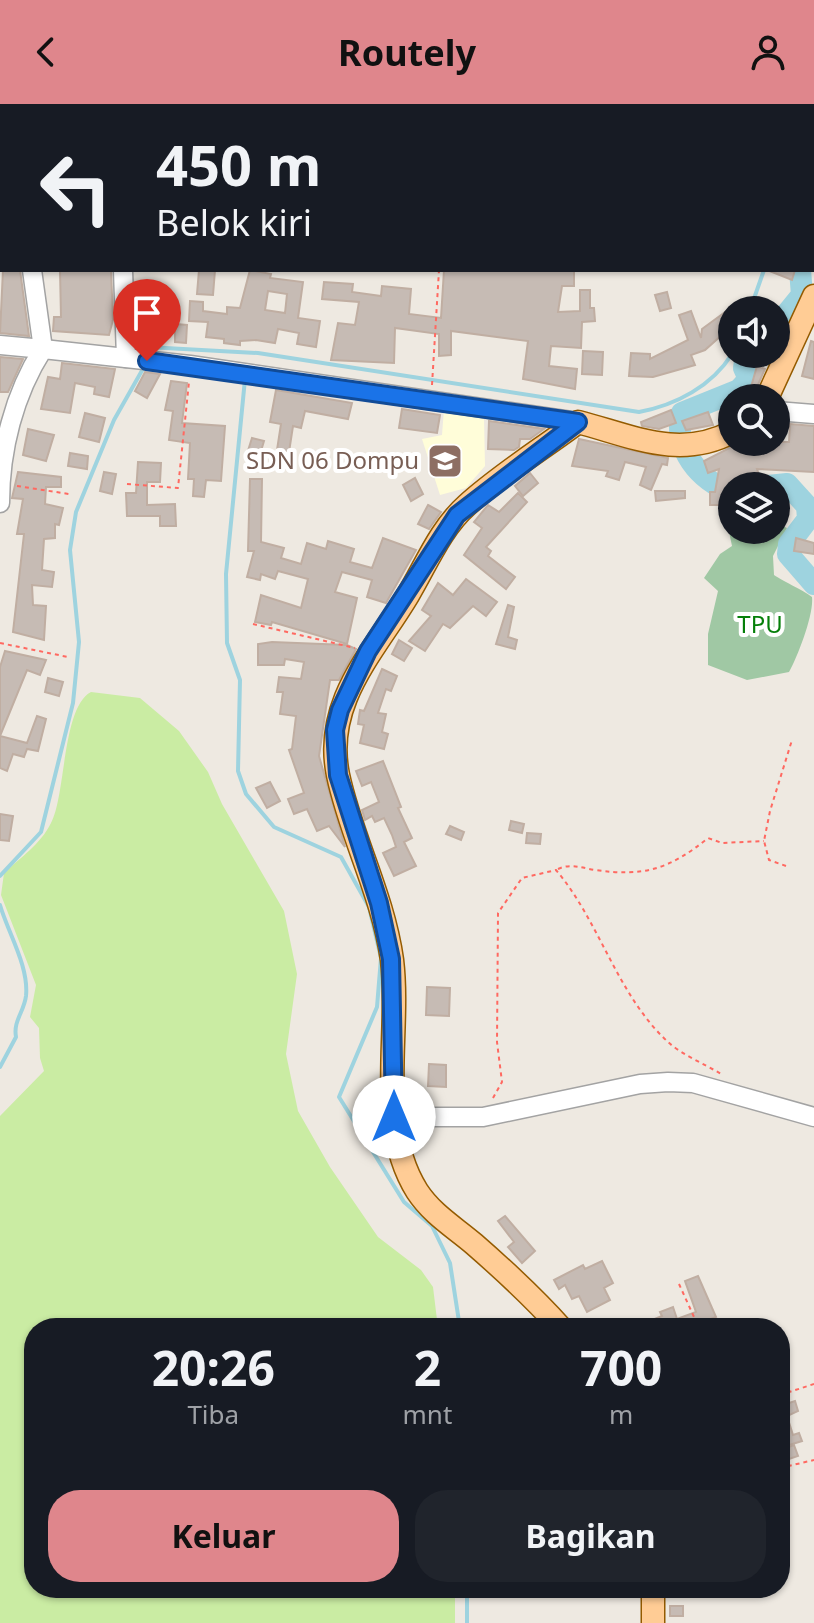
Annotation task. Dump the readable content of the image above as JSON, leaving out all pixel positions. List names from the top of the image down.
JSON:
{
  "parks": ["TPU"],
  "places": {
    "school or university": ["SDN 06 Dompu"]
  },
  "page": {
    "header": "Routely",
    "turn": ["450 m", "Belok kiri"],
    "eta": [
      "20:26",
      "Tiba",
      "2",
      "mnt",
      "700",
      "m"
    ],
    "buttons": ["Keluar", "Bagikan"]
  }
}
